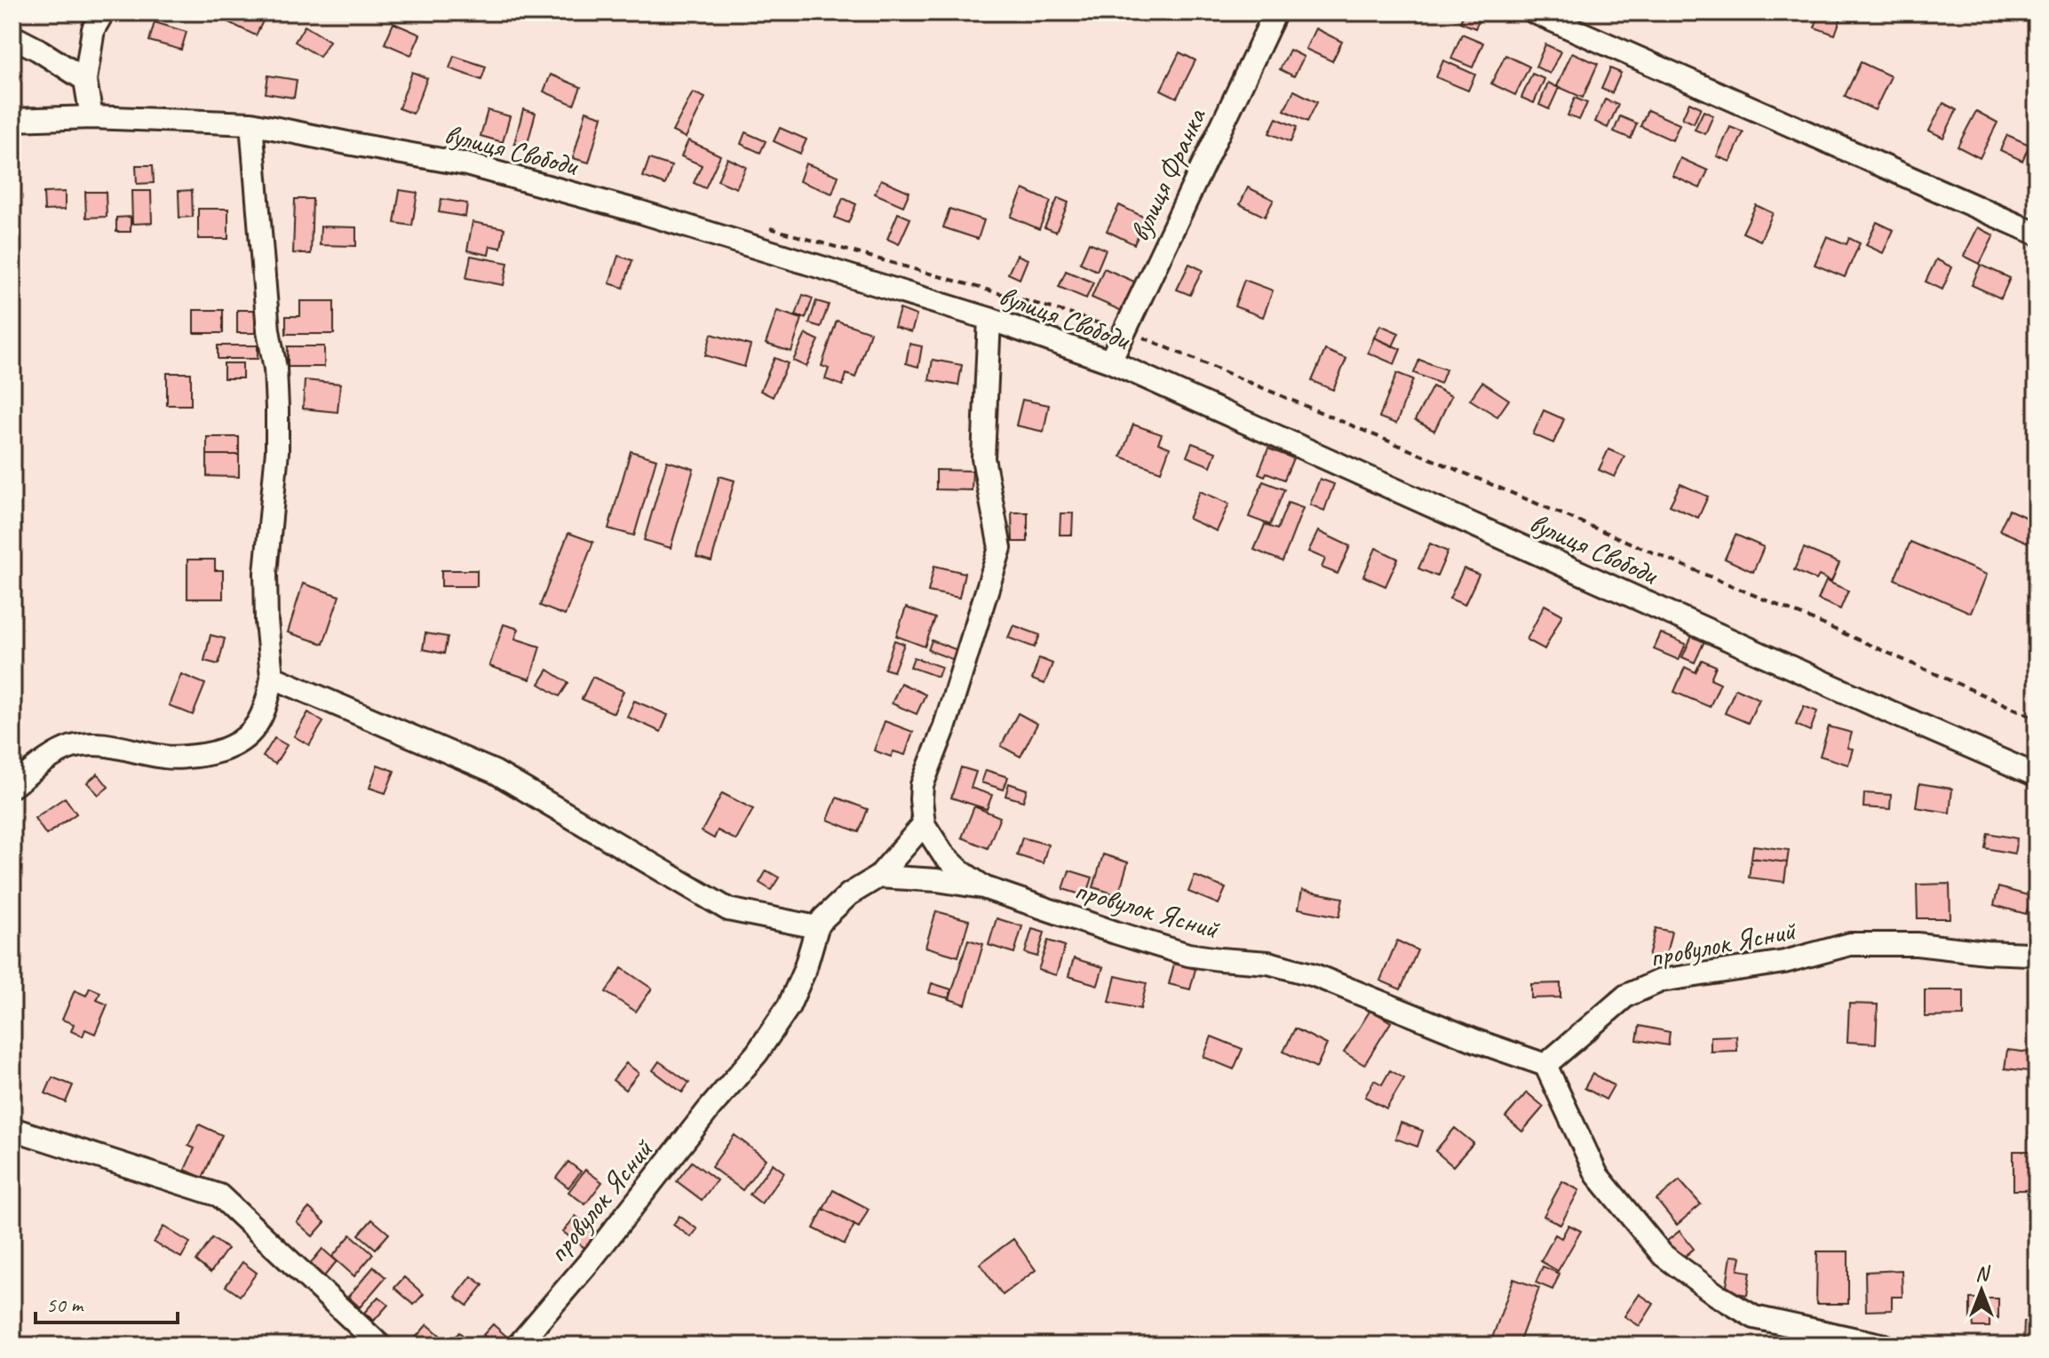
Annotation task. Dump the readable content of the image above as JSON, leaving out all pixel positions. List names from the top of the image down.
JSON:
{
  "streets": {
    "street": ["вулиця Свободи", "вулиця Франка", "провулок Ясний"]
  },
  "crossings": [
    ["вулиця Свободи", "вулиця Франка"]
  ],
  "scale_bar": "50 m",
  "north": "top"
}
